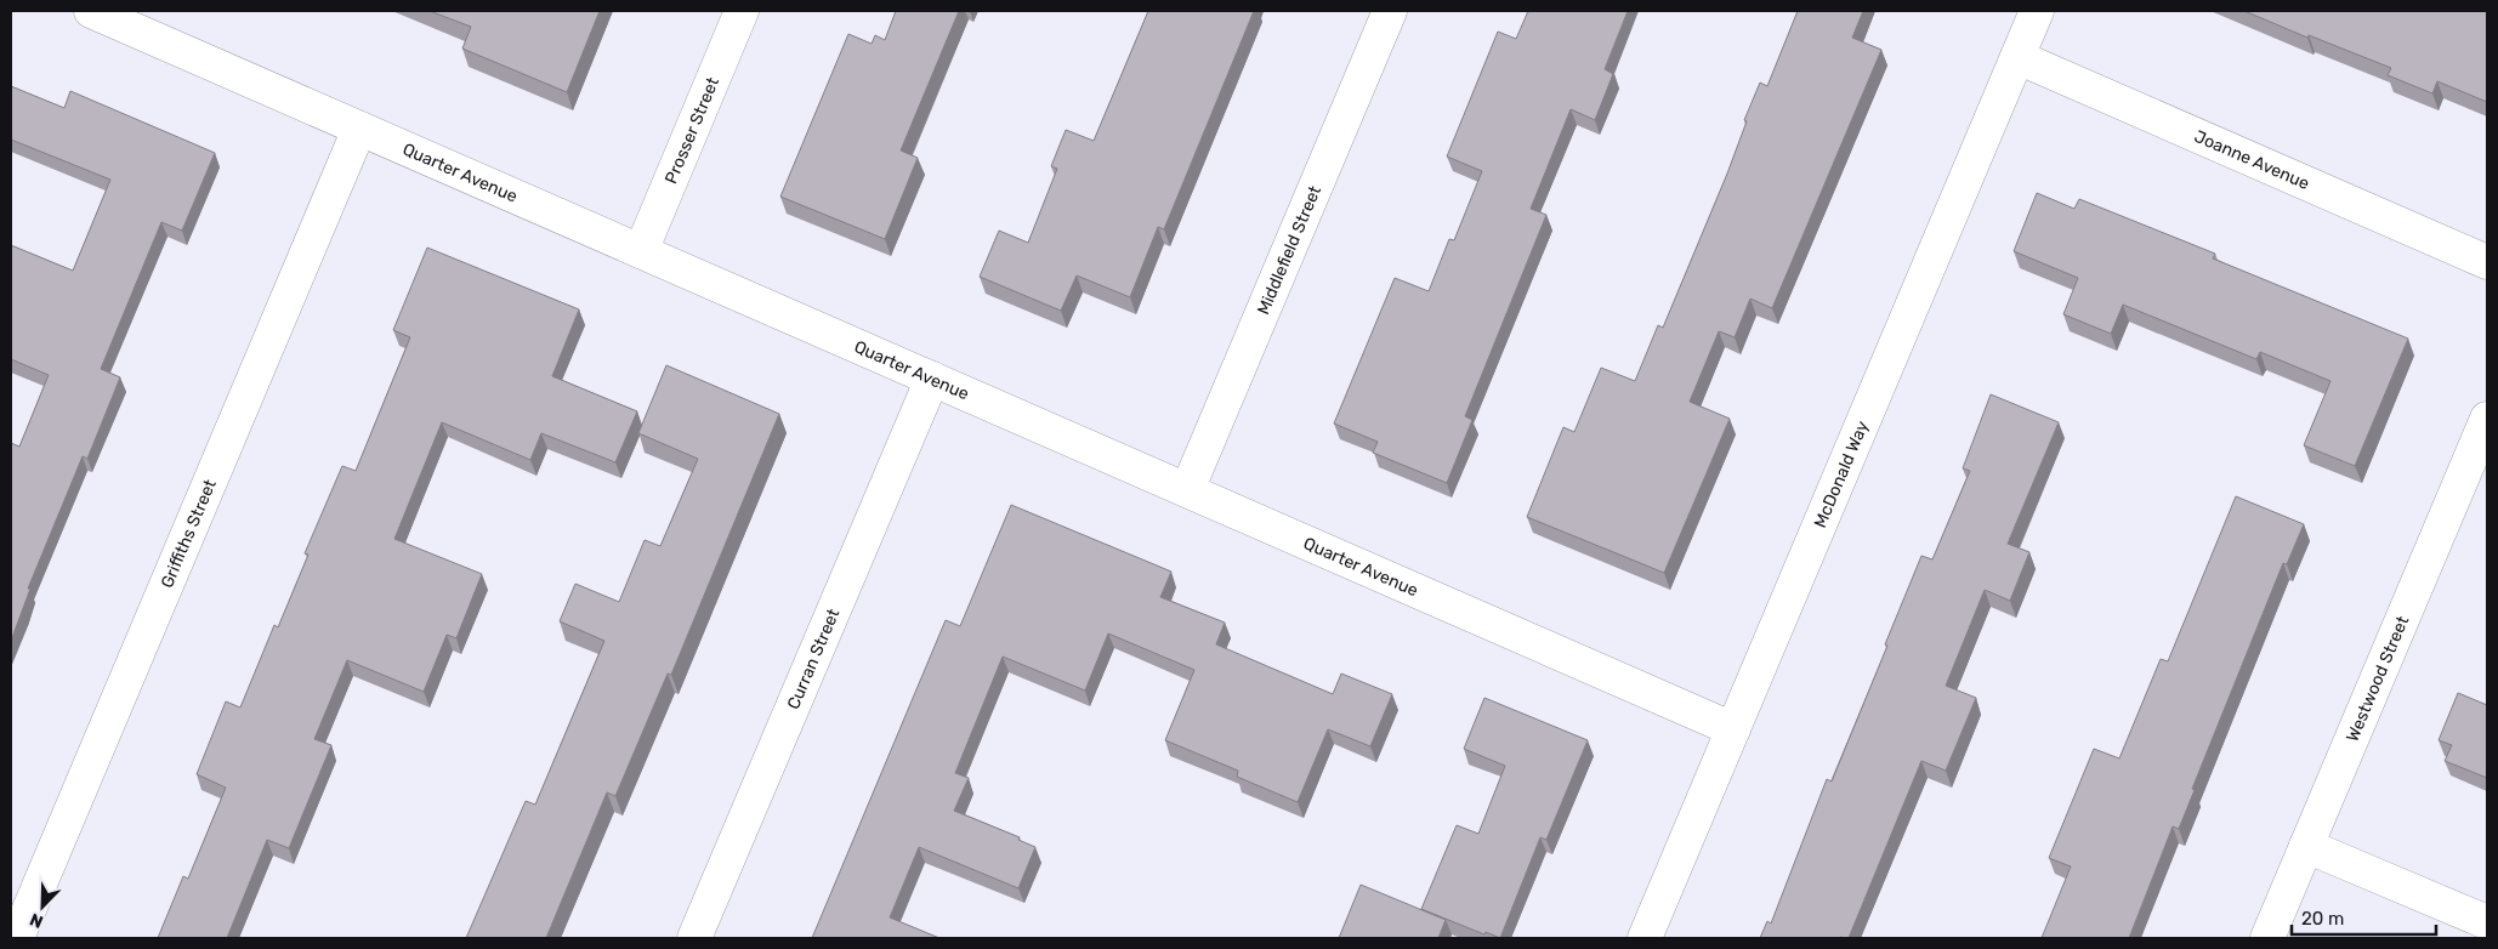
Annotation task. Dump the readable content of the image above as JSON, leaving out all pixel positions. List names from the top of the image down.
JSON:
{
  "streets": {
    "street": [
      "Prosser Street",
      "Joanne Avenue",
      "Quarter Avenue",
      "Middlefield Street",
      "McDonald Way",
      "Griffiths Street",
      "Curran Street",
      "Westwood Street"
    ]
  },
  "crossings": [
    ["Prosser Street", "Quarter Avenue"],
    ["Joanne Avenue", "McDonald Way"],
    ["Quarter Avenue", "Middlefield Street"],
    ["Quarter Avenue", "McDonald Way"],
    ["Quarter Avenue", "Griffiths Street"],
    ["Quarter Avenue", "Curran Street"]
  ],
  "scale_bar": "20 m",
  "north": "bottom left"
}
